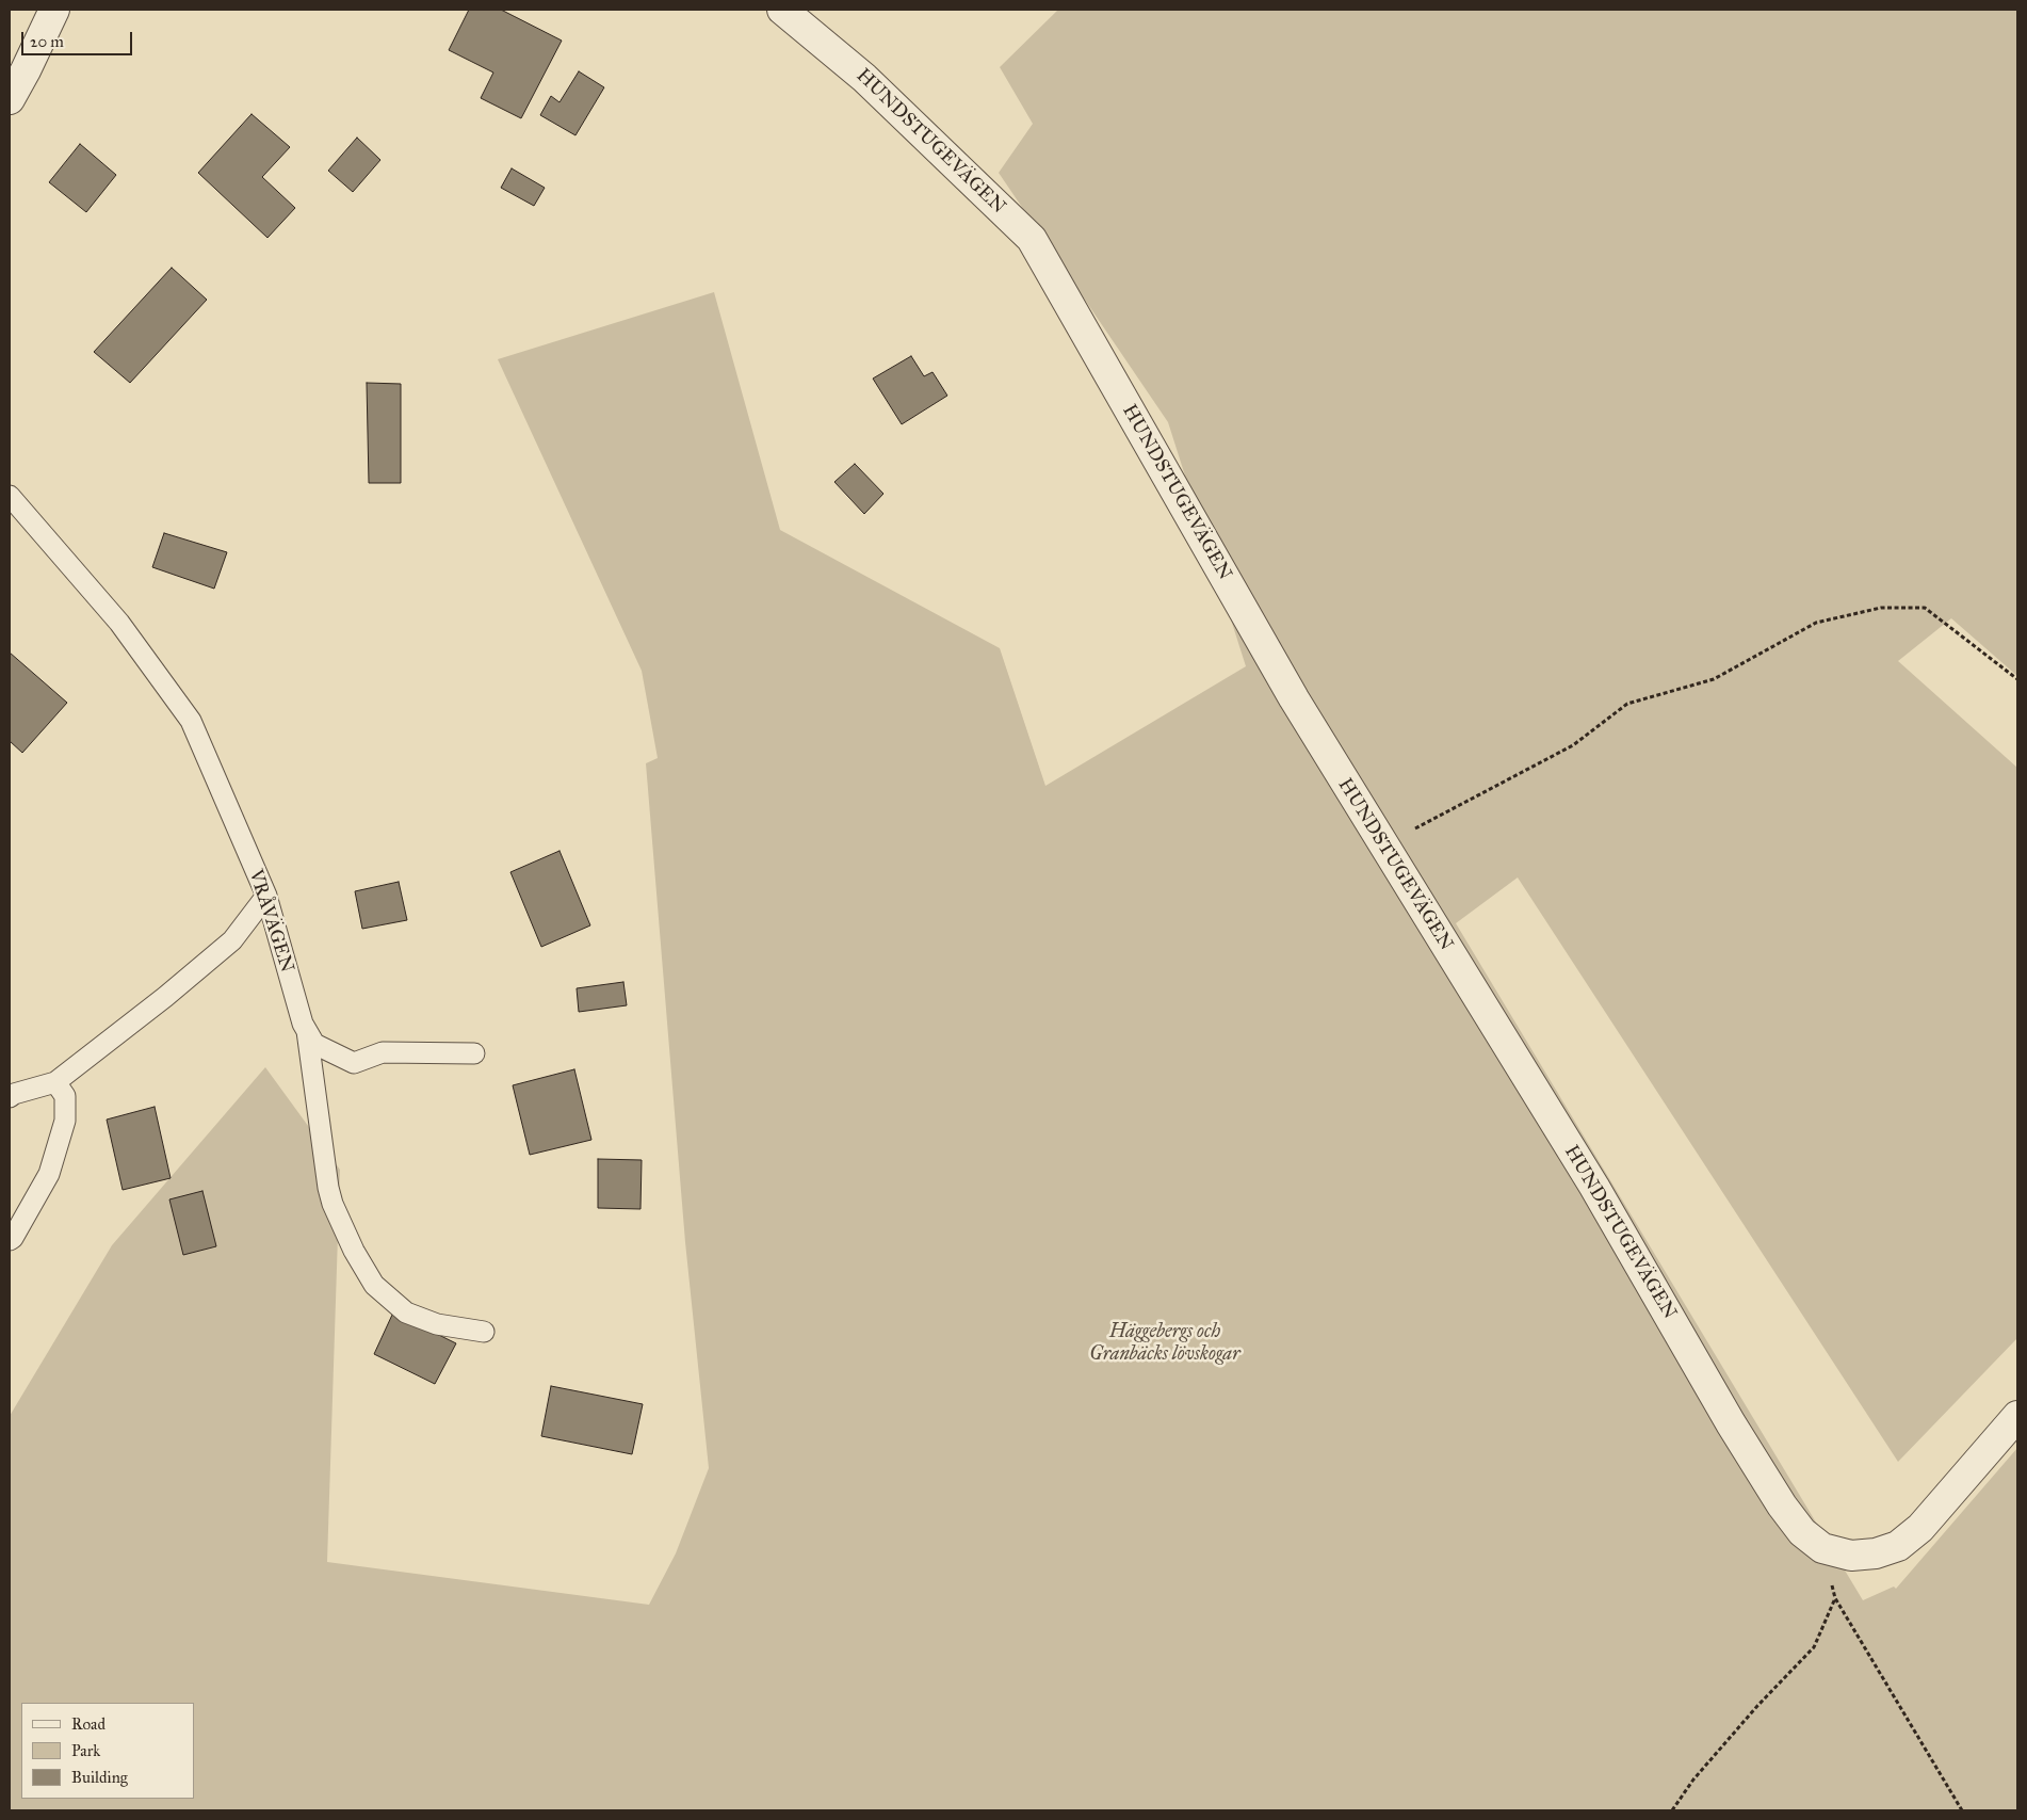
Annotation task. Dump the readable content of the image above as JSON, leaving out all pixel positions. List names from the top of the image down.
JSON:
{
  "streets": {
    "street": ["HUNDSTUGEVÄGEN"],
    "lane": ["VRÅVÄGEN"]
  },
  "parks": ["Häggebergs och Granbäcks lövskogar"],
  "legend": ["Road", "Park", "Building"],
  "scale_bar": "20 m"
}
